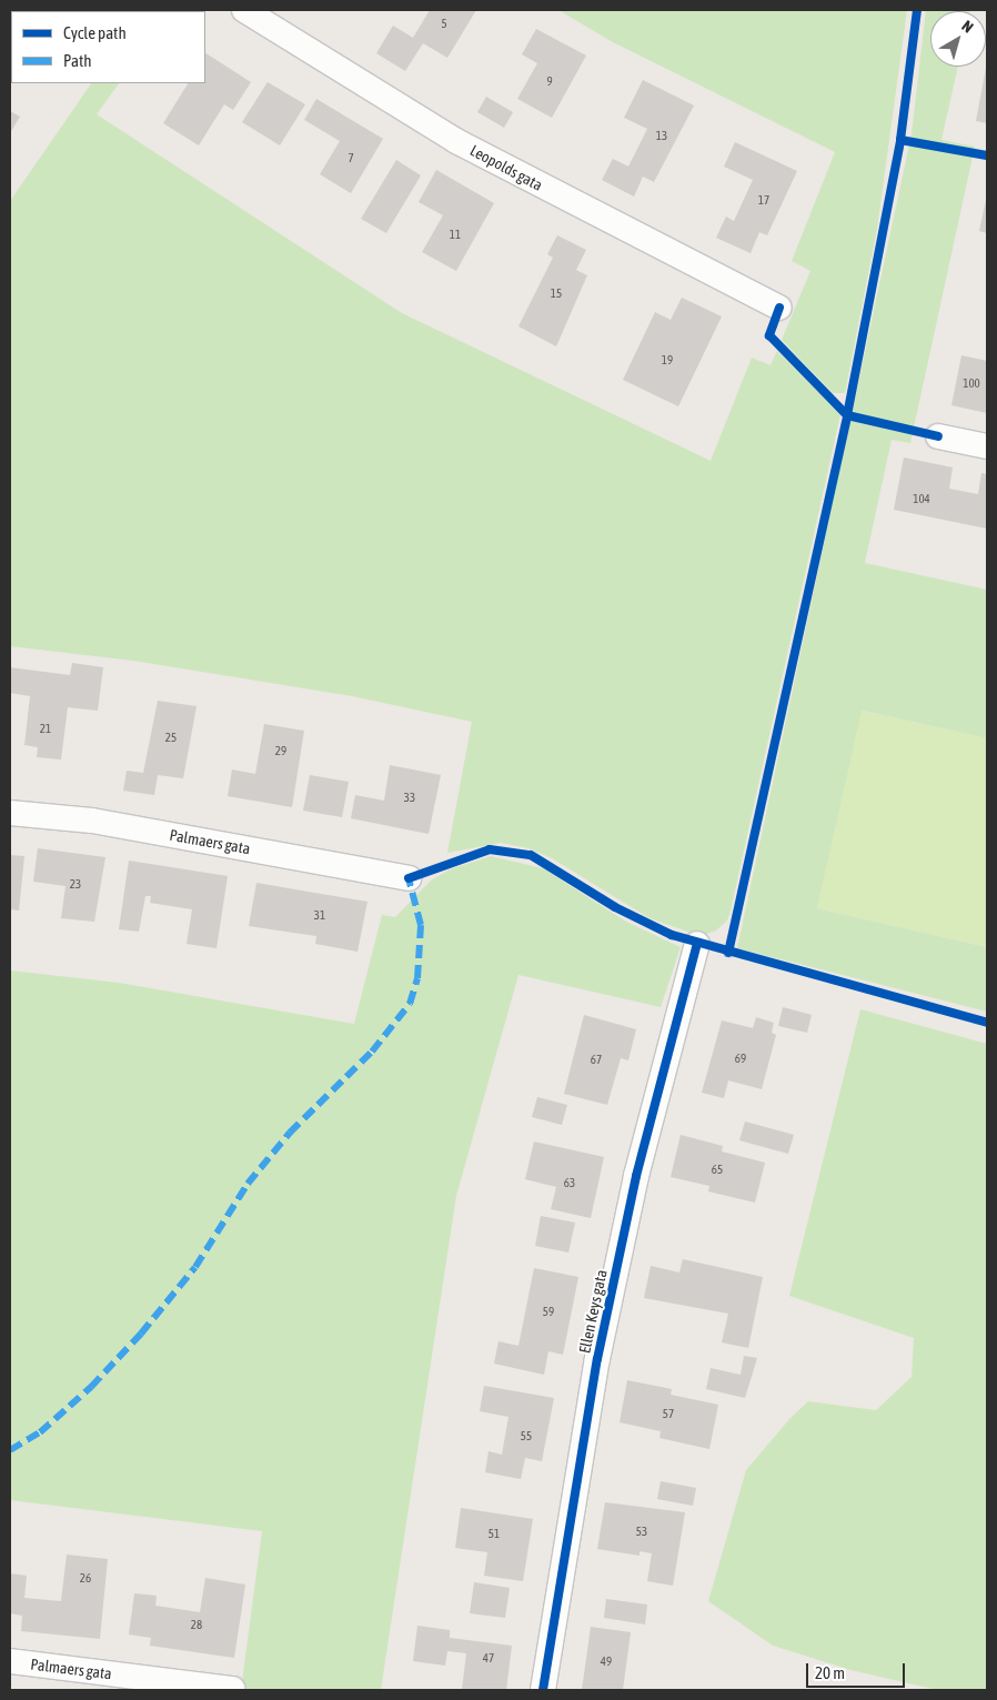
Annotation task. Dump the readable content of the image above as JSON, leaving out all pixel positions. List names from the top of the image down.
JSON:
{
  "streets": {
    "street": ["Leopolds gata", "Palmaers gata", "Ellen Keys gata"]
  },
  "house_numbers": [
    "5",
    "9",
    "13",
    "7",
    "17",
    "11",
    "15",
    "19",
    "100",
    "104",
    "21",
    "25",
    "29",
    "33",
    "23",
    "31",
    "69",
    "67",
    "65",
    "63",
    "59",
    "57",
    "55",
    "53",
    "51",
    "26",
    "28",
    "47",
    "49"
  ],
  "legend": ["Cycle path", "Path"],
  "scale_bar": "20 m",
  "north": "top right"
}
